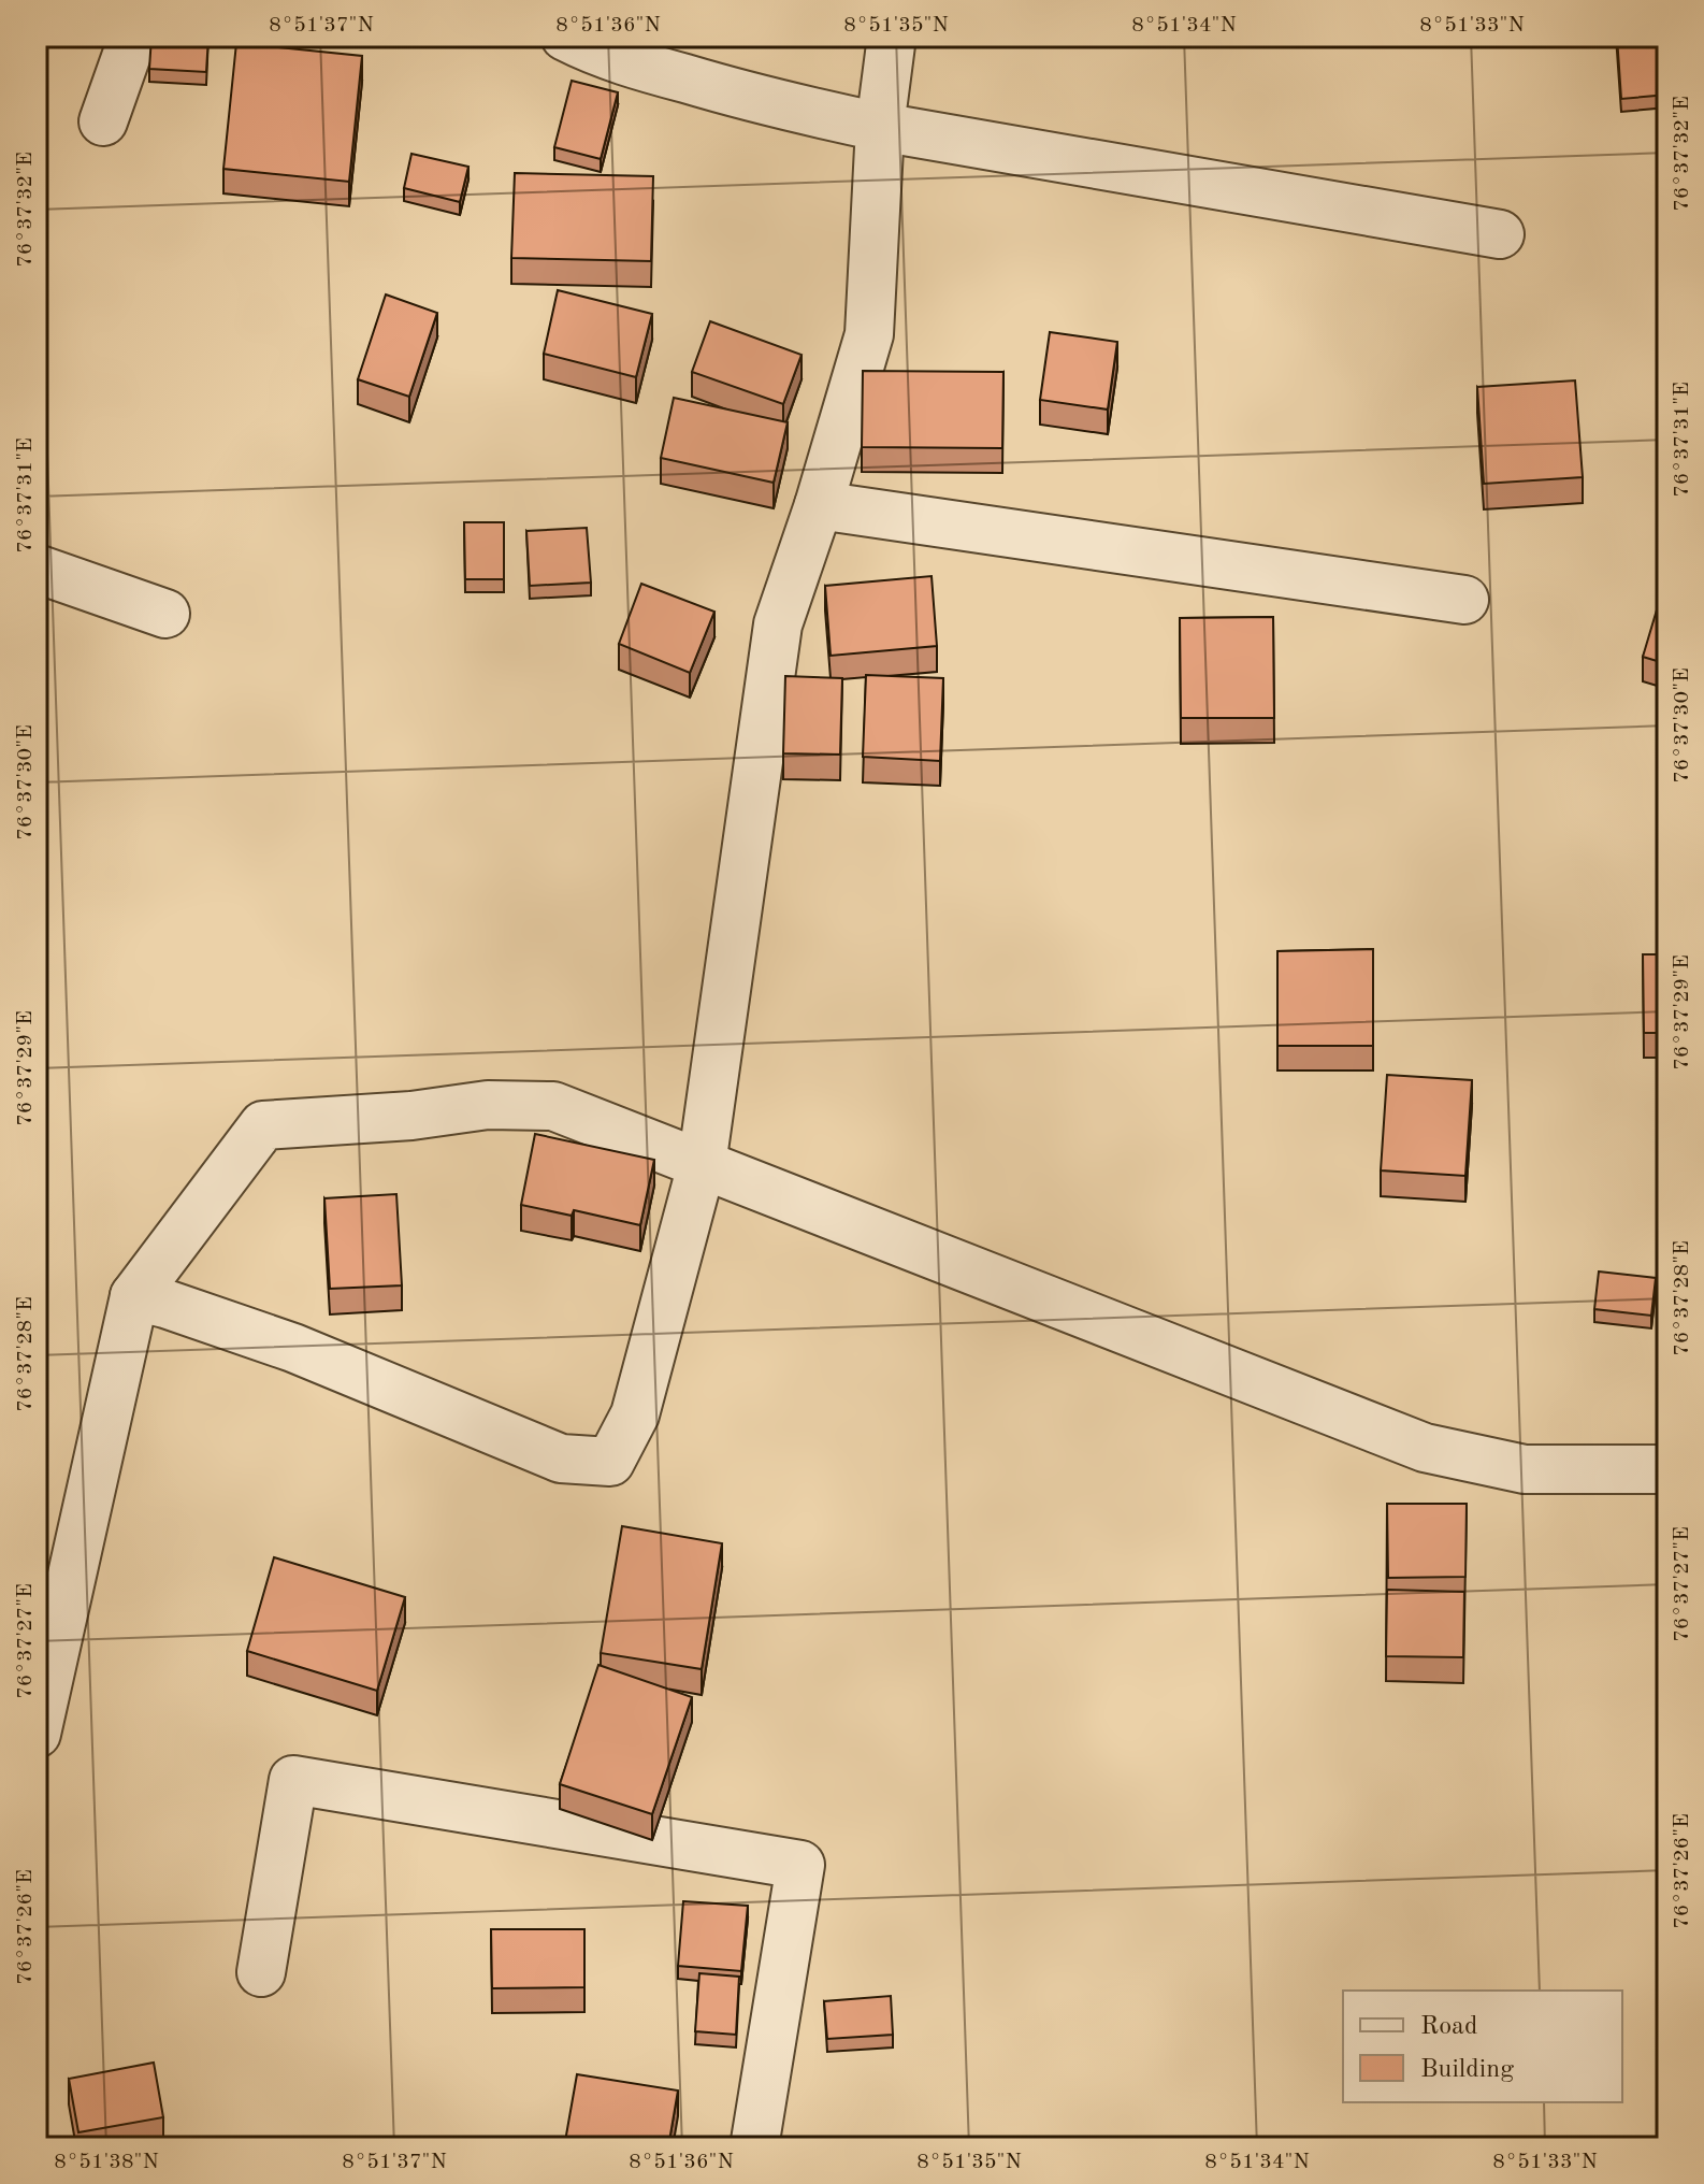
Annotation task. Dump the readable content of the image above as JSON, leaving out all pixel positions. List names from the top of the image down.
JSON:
{
  "legend": ["Road", "Building"],
  "coordinates": [
    "8°51'37\"N",
    "8°51'36\"N",
    "8°51'35\"N",
    "8°51'34\"N",
    "8°51'33\"N",
    "76°37'32\"E",
    "76°37'31\"E",
    "76°37'30\"E",
    "76°37'29\"E",
    "76°37'28\"E",
    "76°37'27\"E",
    "76°37'26\"E",
    "8°51'38\"N"
  ]
}
